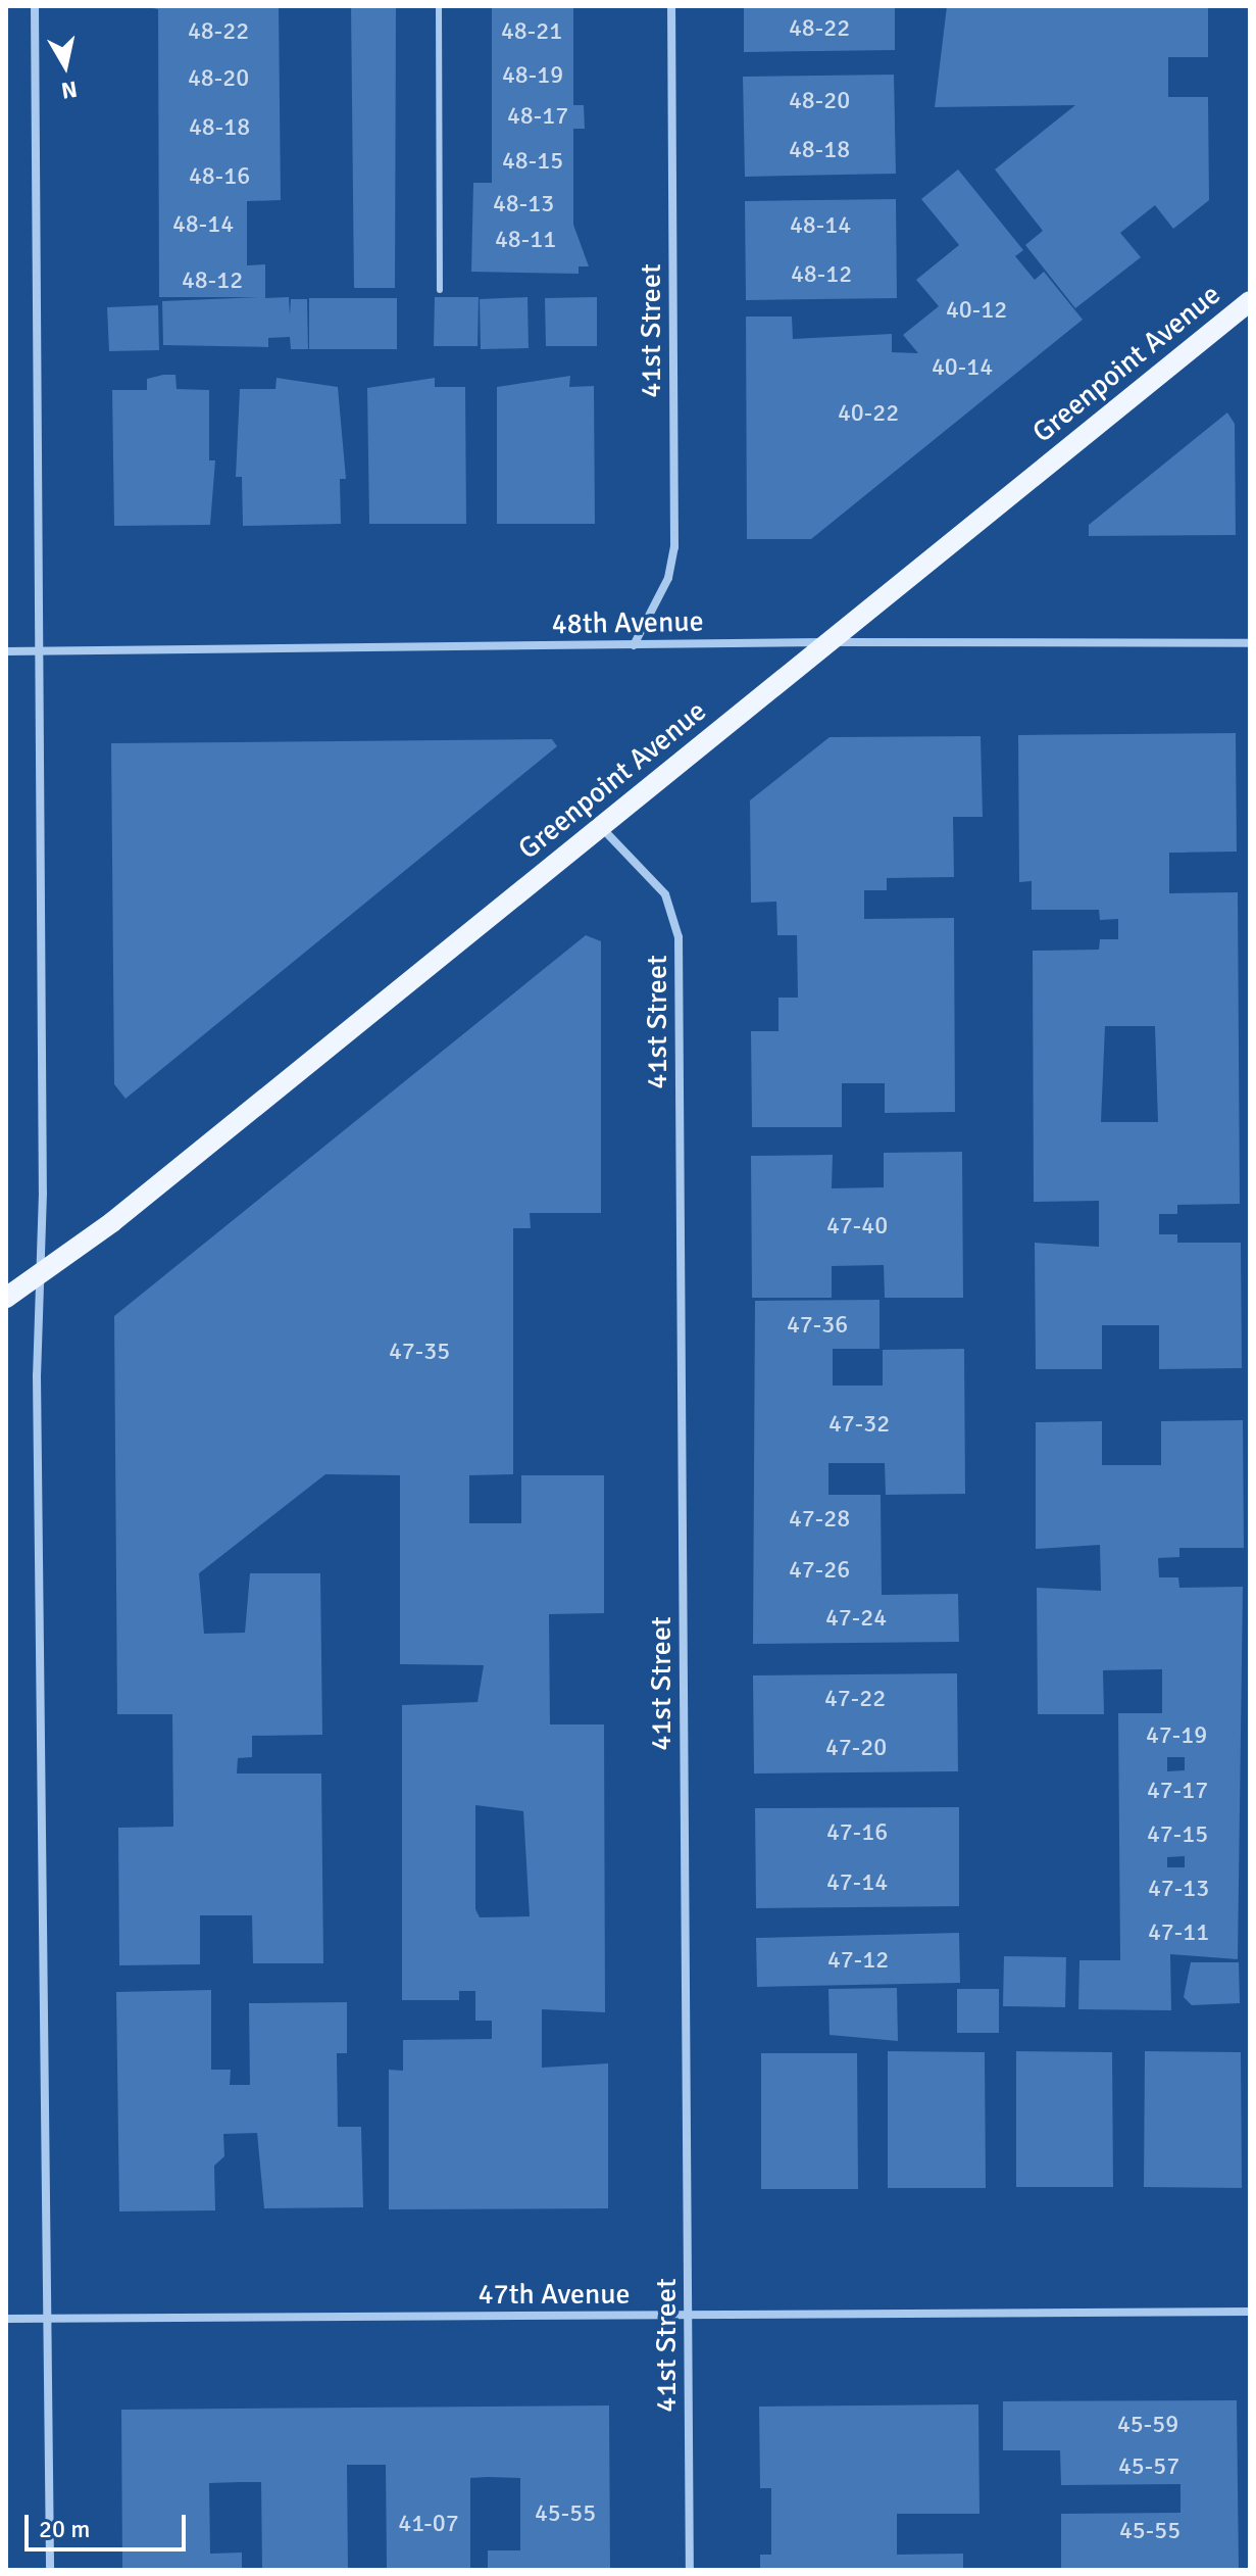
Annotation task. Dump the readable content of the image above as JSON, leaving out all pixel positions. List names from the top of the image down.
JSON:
{
  "streets": {
    "main road": ["Greenpoint Avenue"],
    "street": ["41st Street", "48th Avenue", "47th Avenue"]
  },
  "crossings": [
    ["41st Street", "Greenpoint Avenue"],
    ["41st Street", "48th Avenue"],
    ["41st Street", "47th Avenue"],
    ["Greenpoint Avenue", "48th Avenue"]
  ],
  "house_numbers": [
    "48-22",
    "48-22",
    "48-21",
    "48-19",
    "48-20",
    "48-20",
    "48-17",
    "48-18",
    "48-18",
    "48-15",
    "48-16",
    "48-13",
    "48-14",
    "48-14",
    "48-11",
    "48-12",
    "48-12",
    "40-12",
    "40-14",
    "40-22",
    "47-40",
    "47-36",
    "47-35",
    "47-32",
    "47-28",
    "47-26",
    "47-24",
    "47-22",
    "47-19",
    "47-20",
    "47-17",
    "47-16",
    "47-15",
    "47-14",
    "47-13",
    "47-11",
    "47-12",
    "45-59",
    "45-57",
    "45-55",
    "41-07",
    "45-55"
  ],
  "scale_bar": "20 m",
  "north": "bottom"
}
